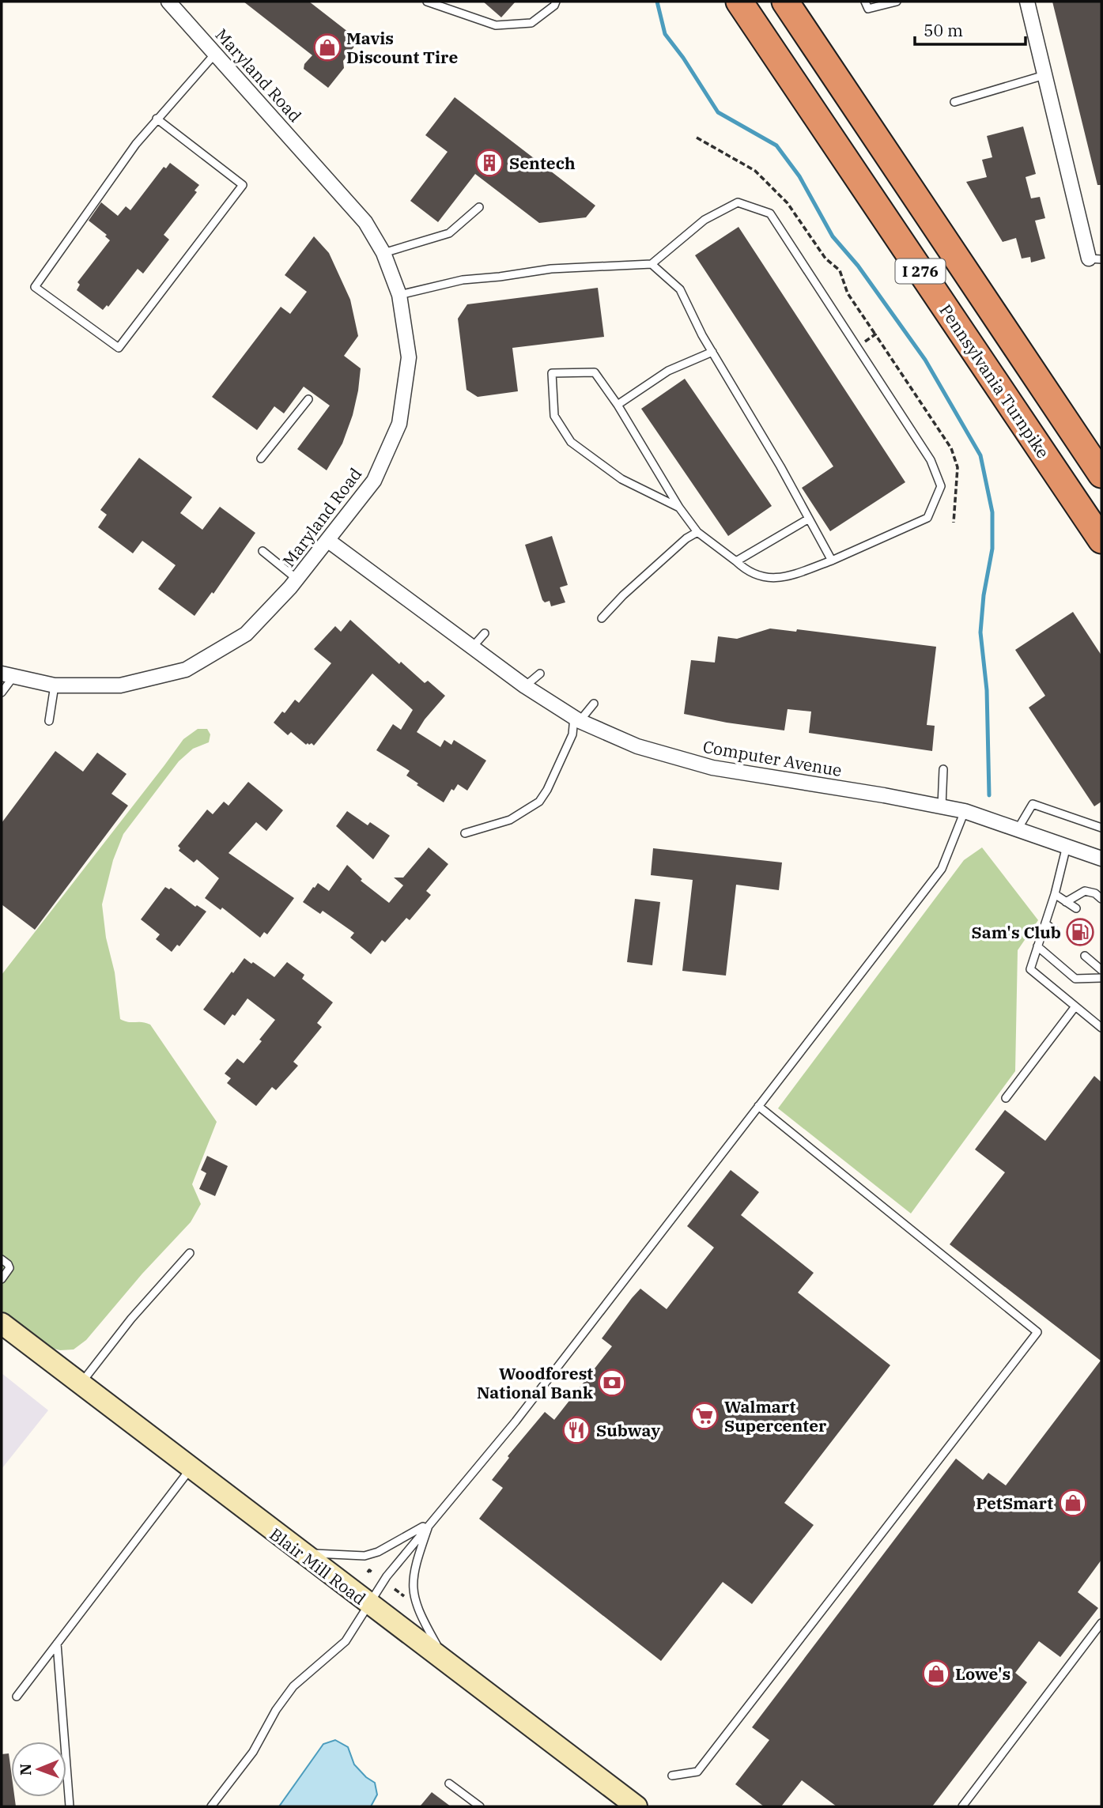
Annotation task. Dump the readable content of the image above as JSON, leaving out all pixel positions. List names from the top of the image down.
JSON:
{
  "streets": {
    "highway": ["I 276", "Pennsylvania Turnpike"],
    "main road": ["Blair Mill Road"],
    "street": ["Maryland Road", "Computer Avenue"]
  },
  "crossings": [
    ["Maryland Road", "Computer Avenue"]
  ],
  "places": {
    "shop": ["Mavis Discount Tire", "PetSmart", "Lowe's"],
    "building": ["Sentech"],
    "fuel station": ["Sam's Club"],
    "bank": ["Woodforest National Bank"],
    "supermarket": ["Walmart Supercenter"],
    "restaurant": ["Subway"]
  },
  "scale_bar": "50 m",
  "north": "left"
}
